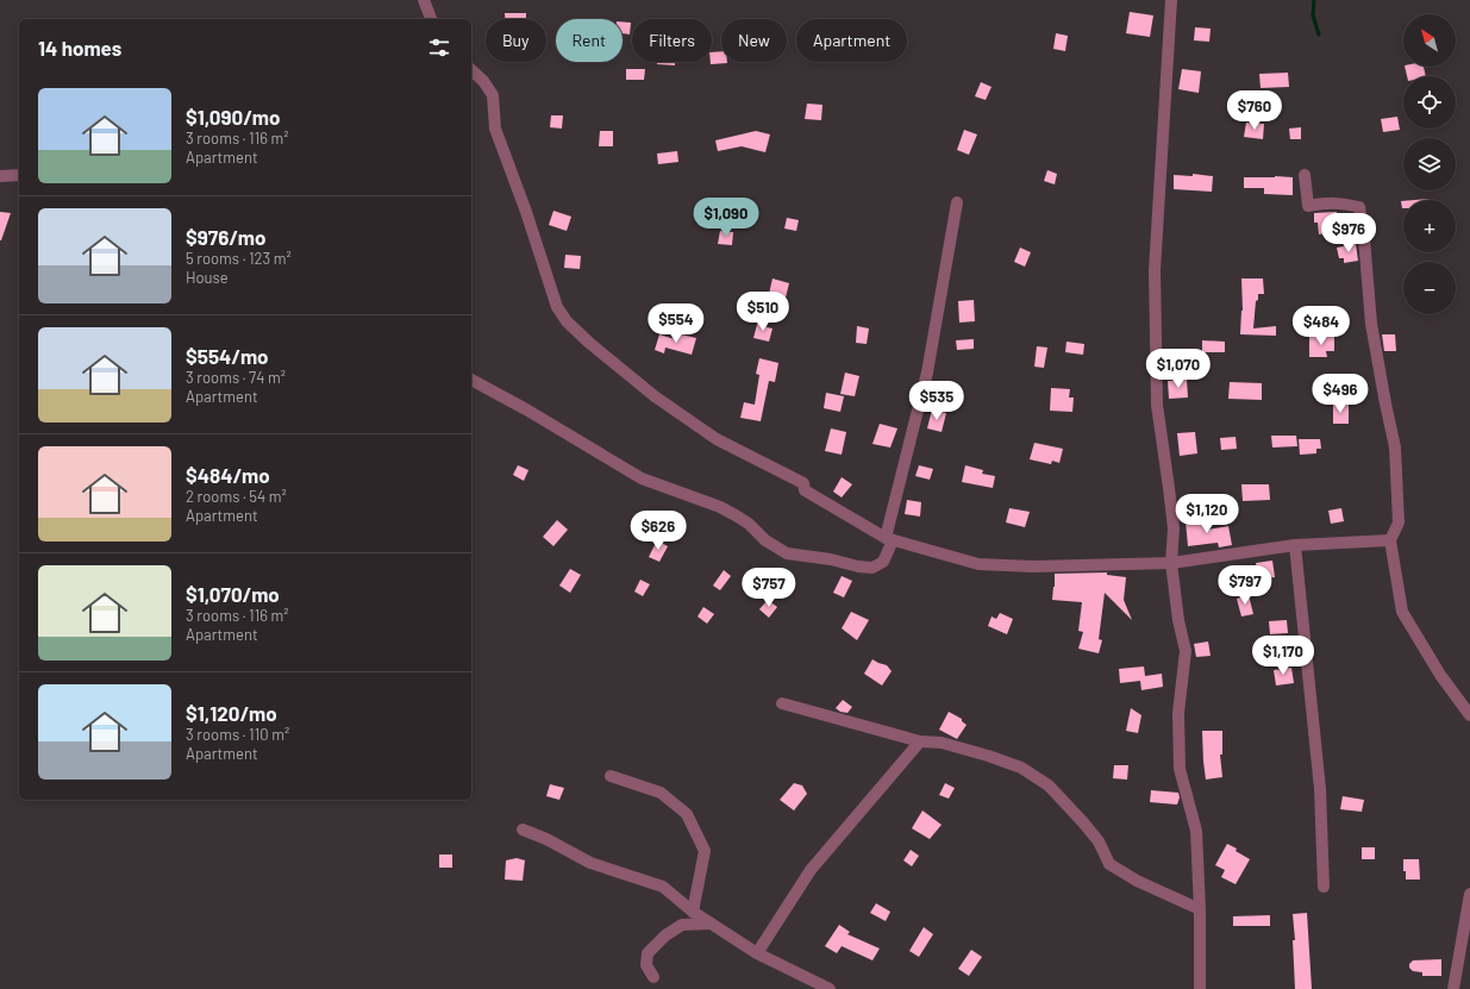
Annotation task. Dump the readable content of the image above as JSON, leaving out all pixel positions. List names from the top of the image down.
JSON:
{
  "north": "top left",
  "page": {
    "map_buttons": ["+", "−"],
    "chip": [
      "Buy",
      "Rent",
      "Filters",
      "New",
      "Apartment"
    ],
    "heading": "14 homes",
    "list": [
      {
        "name": "$1,090/mo",
        "note": "3 rooms · 116 m² · Apartment"
      },
      {
        "name": "$976/mo",
        "note": "5 rooms · 123 m² · House"
      },
      {
        "name": "$554/mo",
        "note": "3 rooms · 74 m² · Apartment"
      },
      {
        "name": "$484/mo",
        "note": "2 rooms · 54 m² · Apartment"
      },
      {
        "name": "$1,070/mo",
        "note": "3 rooms · 116 m² · Apartment"
      },
      {
        "name": "$1,120/mo",
        "note": "3 rooms · 110 m² · Apartment"
      }
    ],
    "price": [
      "$760",
      "$1,090",
      "$976",
      "$510",
      "$554",
      "$484",
      "$1,070",
      "$496",
      "$535",
      "$1,120",
      "$626",
      "$797",
      "$757",
      "$1,170"
    ]
  }
}
